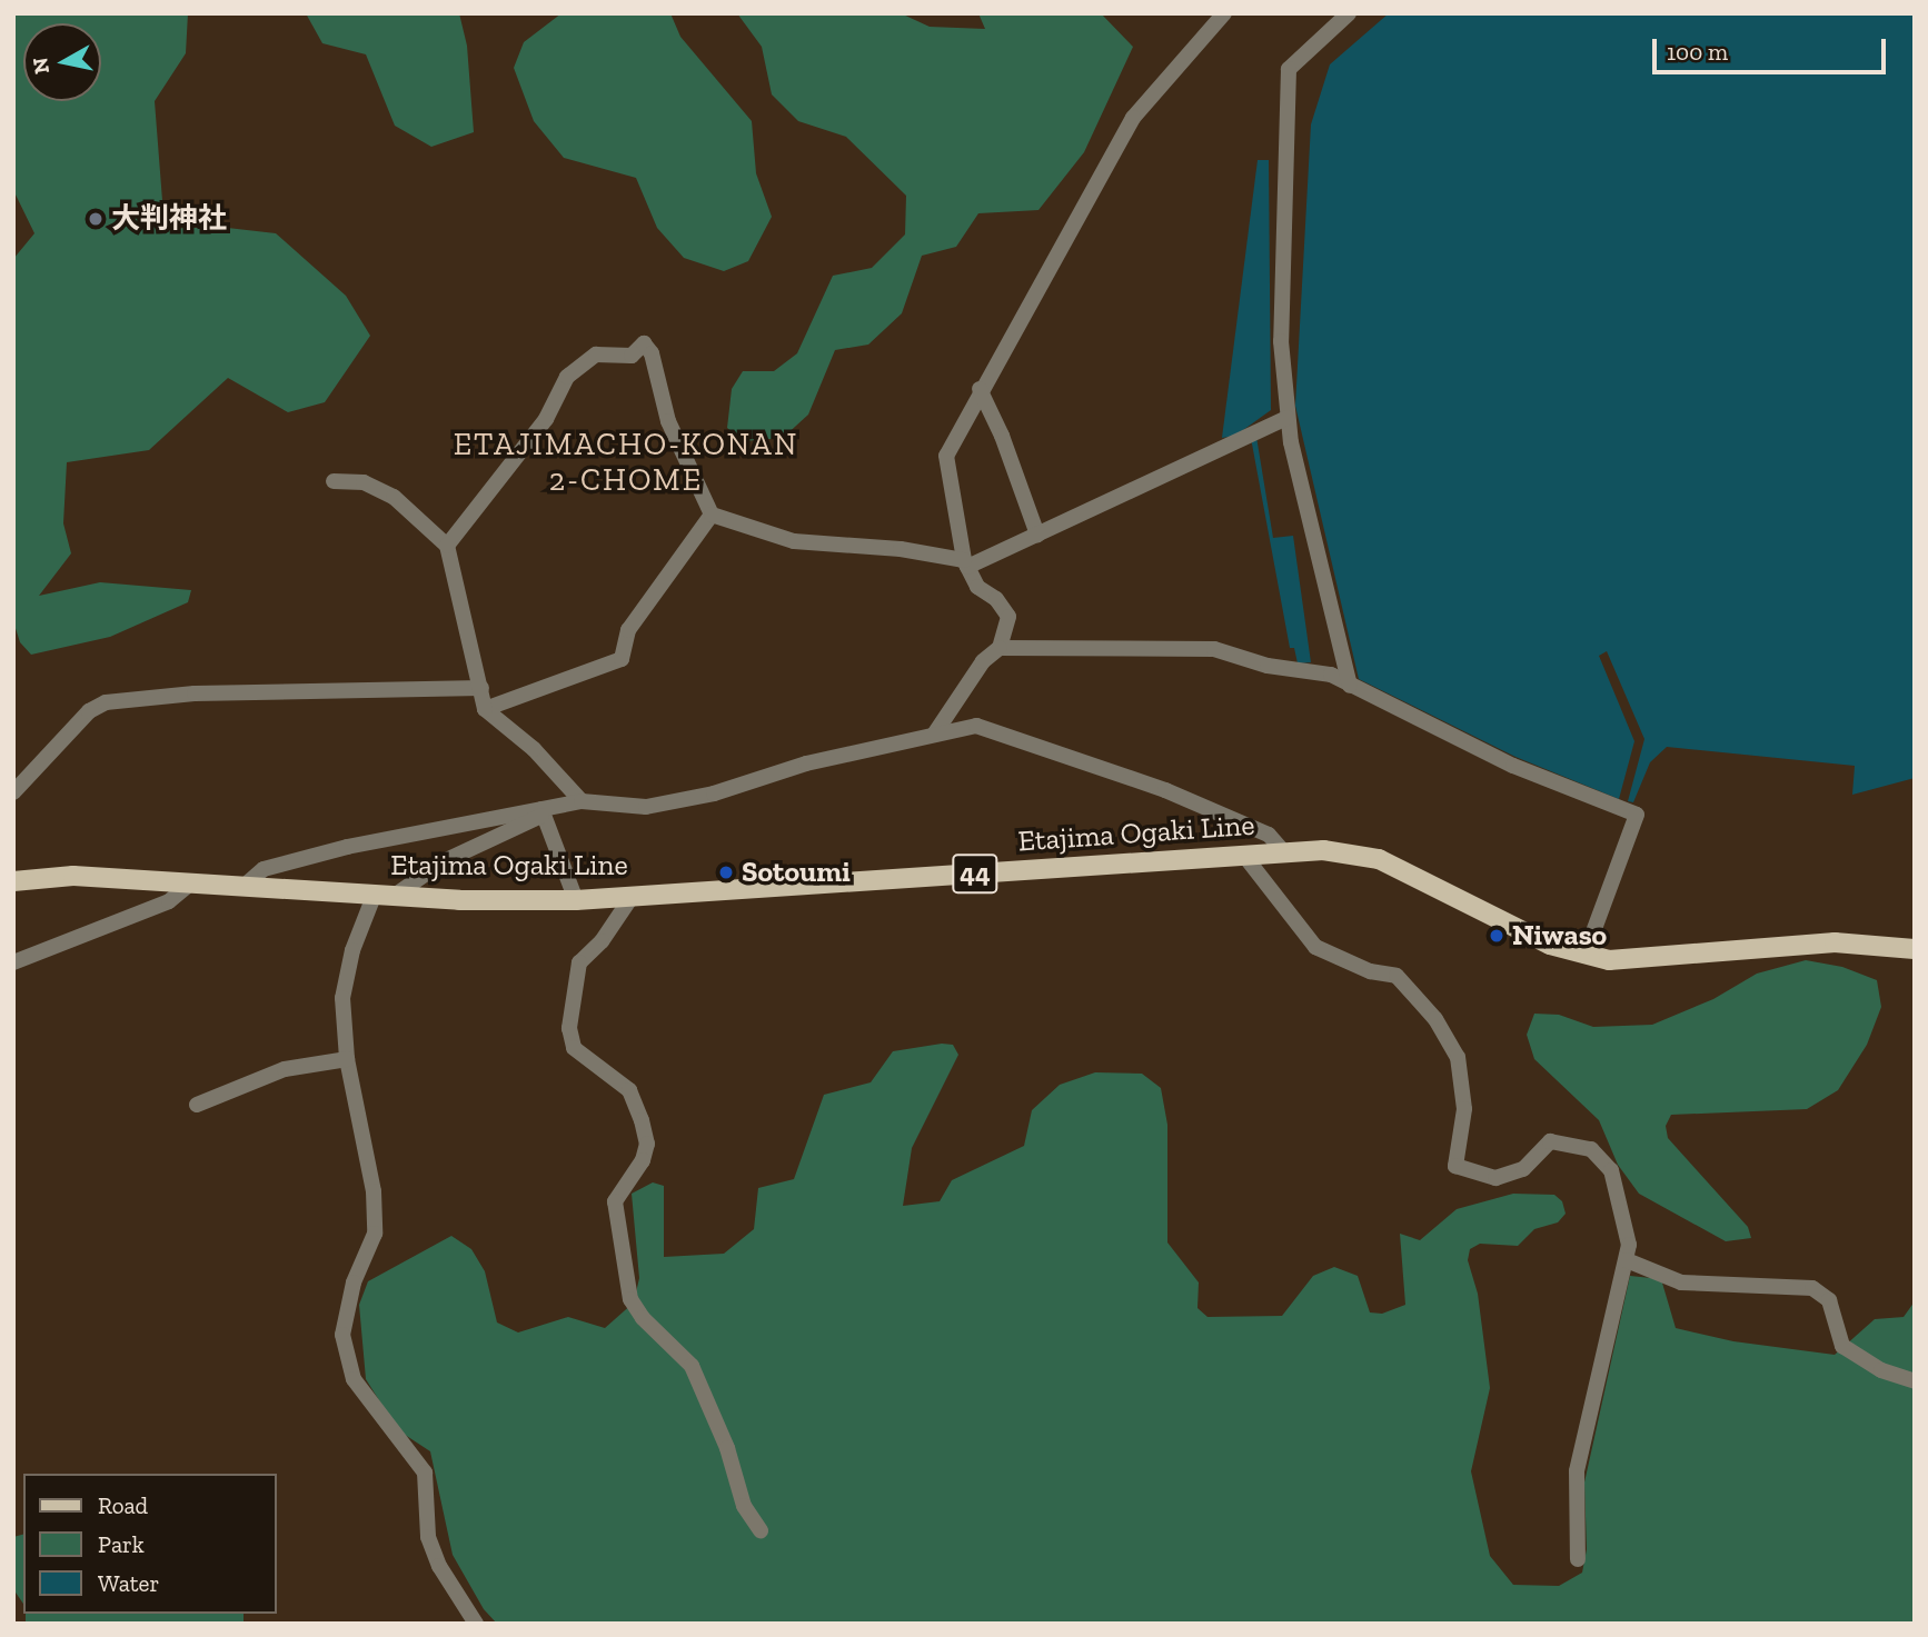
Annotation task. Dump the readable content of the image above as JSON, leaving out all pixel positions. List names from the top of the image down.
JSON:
{
  "streets": {
    "main road": ["Etajima Ogaki Line", "44"]
  },
  "districts": ["ETAJIMACHO-KONAN 2-CHOME"],
  "places": ["大判神社", "Sotoumi", "Niwaso"],
  "legend": ["Road", "Park", "Water"],
  "scale_bar": "100 m",
  "north": "left"
}
